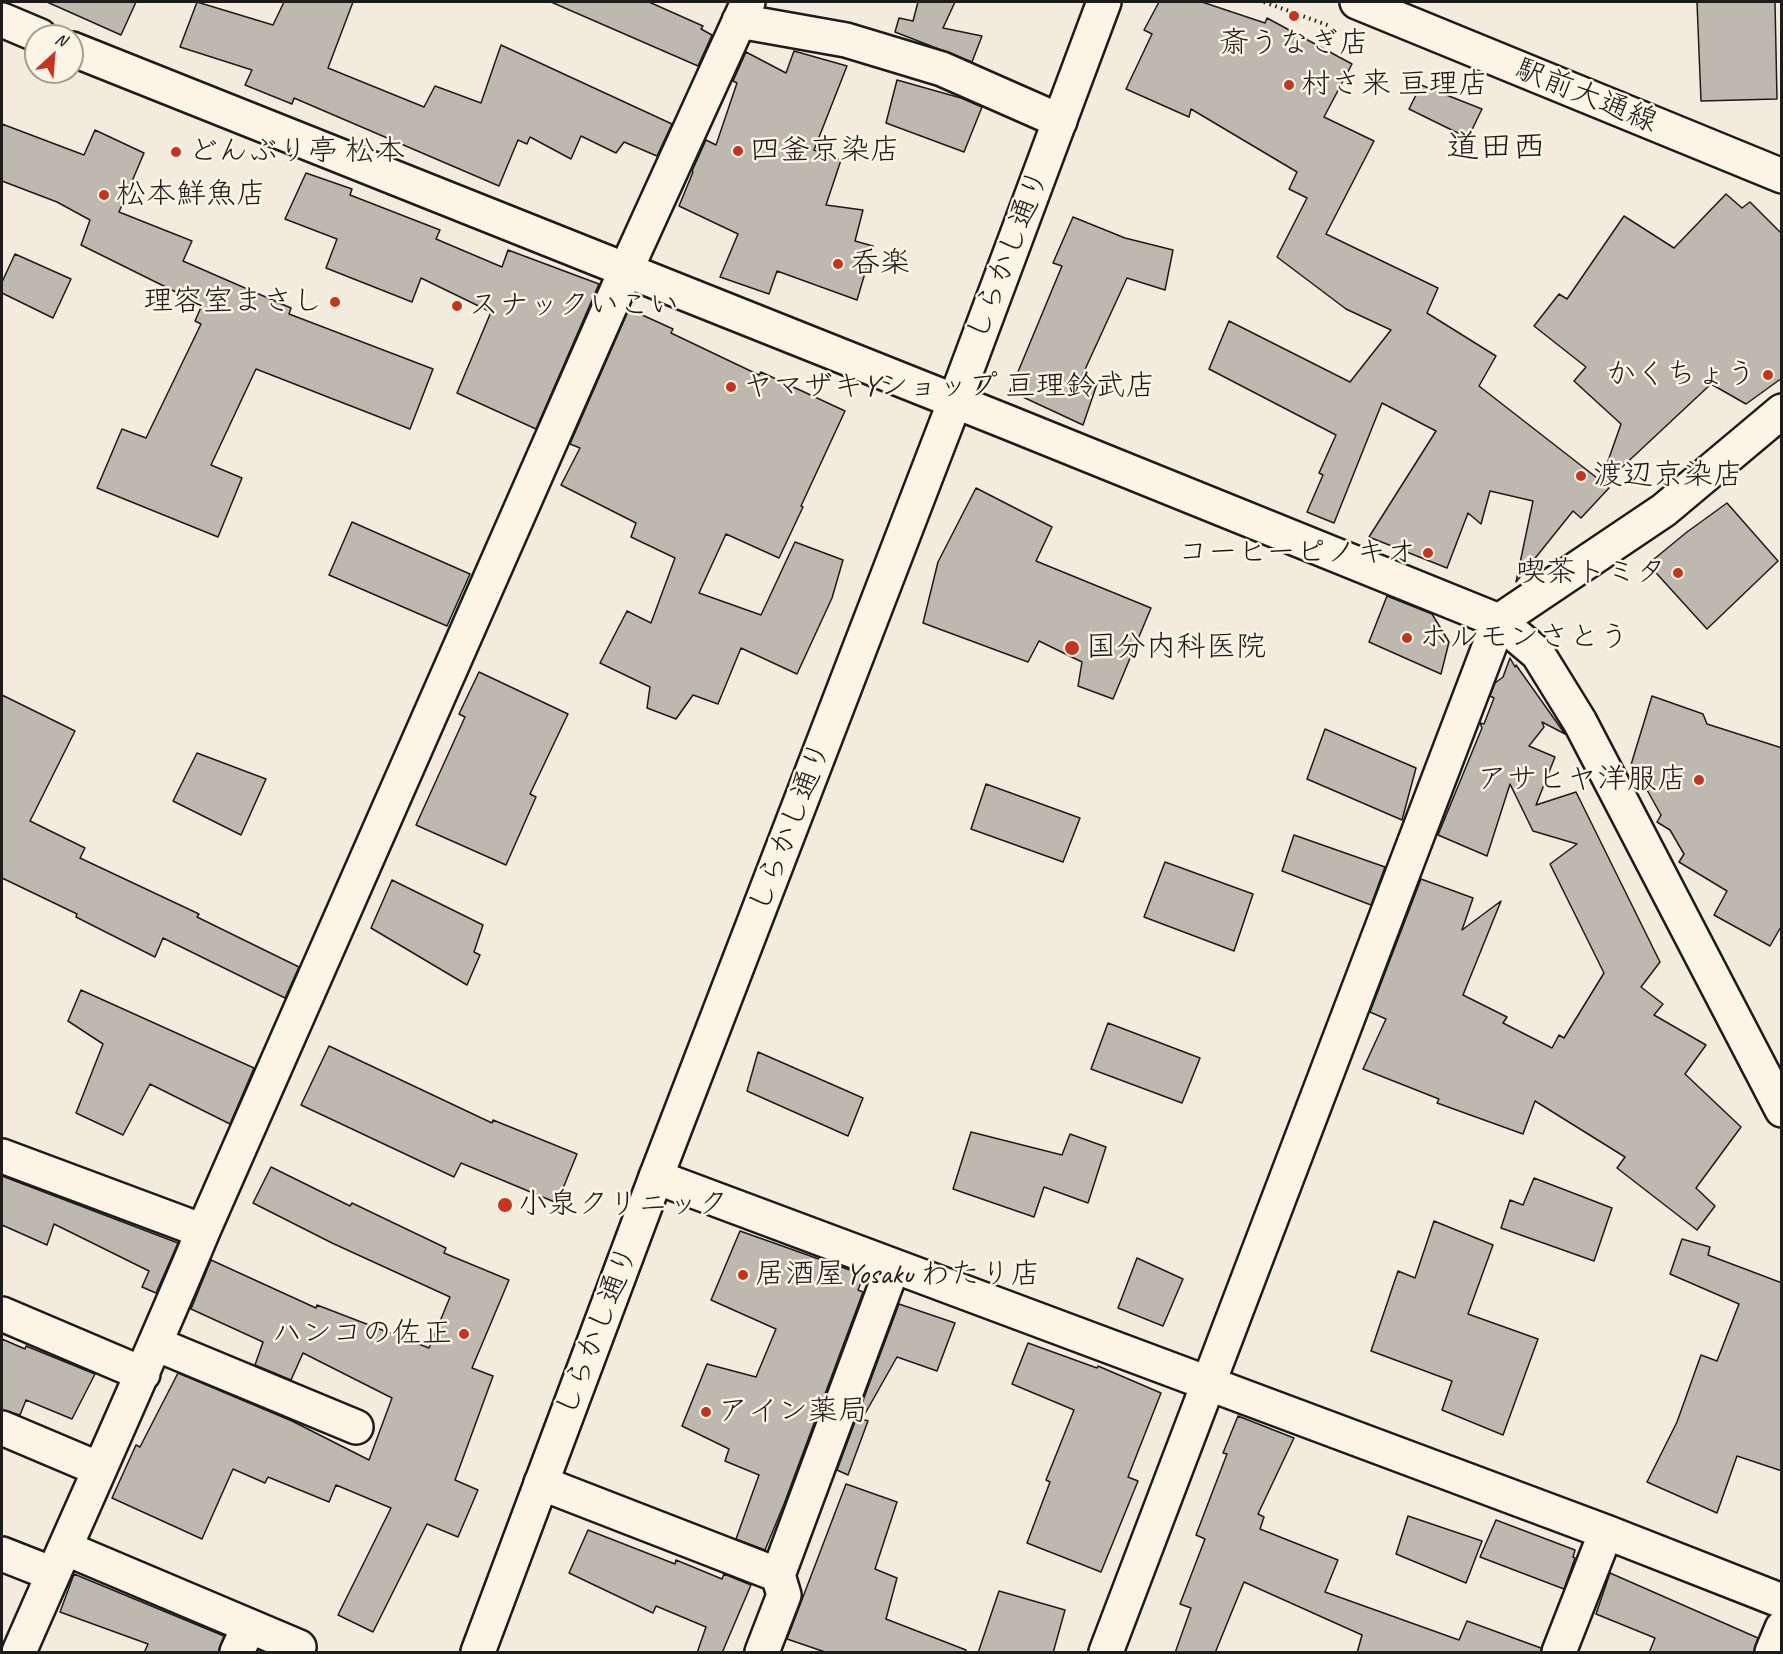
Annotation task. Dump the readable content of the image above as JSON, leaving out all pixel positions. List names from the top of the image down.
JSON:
{
  "streets": {
    "street": ["駅前大通線", "しらかし通り"]
  },
  "districts": ["道田西"],
  "places": [
    "斎うなぎ店",
    "村さ来 亘理店",
    "四釜京染店",
    "どんぶり亭 松本",
    "松本鮮魚店",
    "呑楽",
    "理容室まさし",
    "スナックいこい",
    "かくちょう",
    "ヤマザキYショップ 亘理鈴武店",
    "渡辺京染店",
    "コーヒーピノキオ",
    "喫茶トミタ",
    "ホルモンさとう",
    "国分内科医院",
    "アサヒヤ洋服店",
    "小泉クリニック",
    "居酒屋Yosaku わたり店",
    "ハンコの佐正",
    "アイン薬局"
  ],
  "north": "top right"
}
